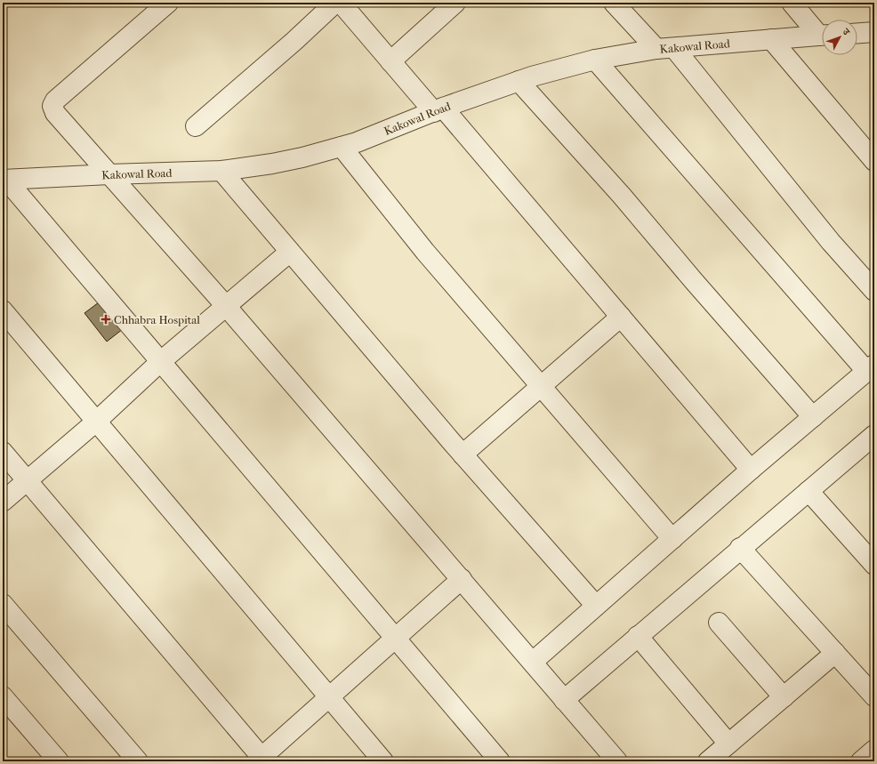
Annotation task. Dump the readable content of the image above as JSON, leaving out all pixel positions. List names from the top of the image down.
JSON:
{
  "streets": {
    "street": ["Kakowal Road"]
  },
  "places": {
    "health": ["Chhabra Hospital"]
  },
  "north": "top right"
}
